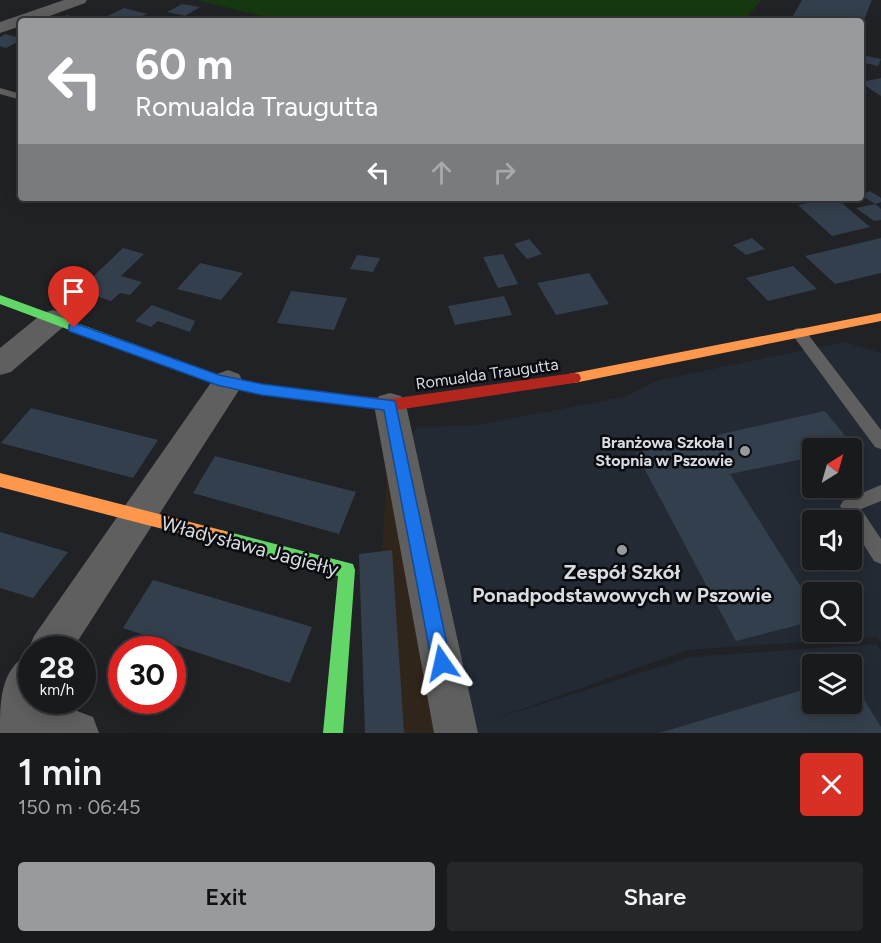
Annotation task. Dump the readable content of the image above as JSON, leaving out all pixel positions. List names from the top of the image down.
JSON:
{
  "streets": {
    "street": ["Romualda Traugutta", "Władysława Jagiełły"]
  },
  "crossings": [
    ["Romualda Traugutta", "Władysława Jagiełły"]
  ],
  "places": ["Branżowa Szkoła I Stopnia w Pszowie", "Zespół Szkół Ponadpodstawowych w Pszowie"],
  "north": "top right",
  "page": {
    "turn": ["60 m", "Romualda Traugutta"],
    "speed": "28 km/h",
    "limit": "30",
    "heading": ["1 min", "150 m · 06:45"],
    "buttons": ["Exit", "Share"]
  }
}
